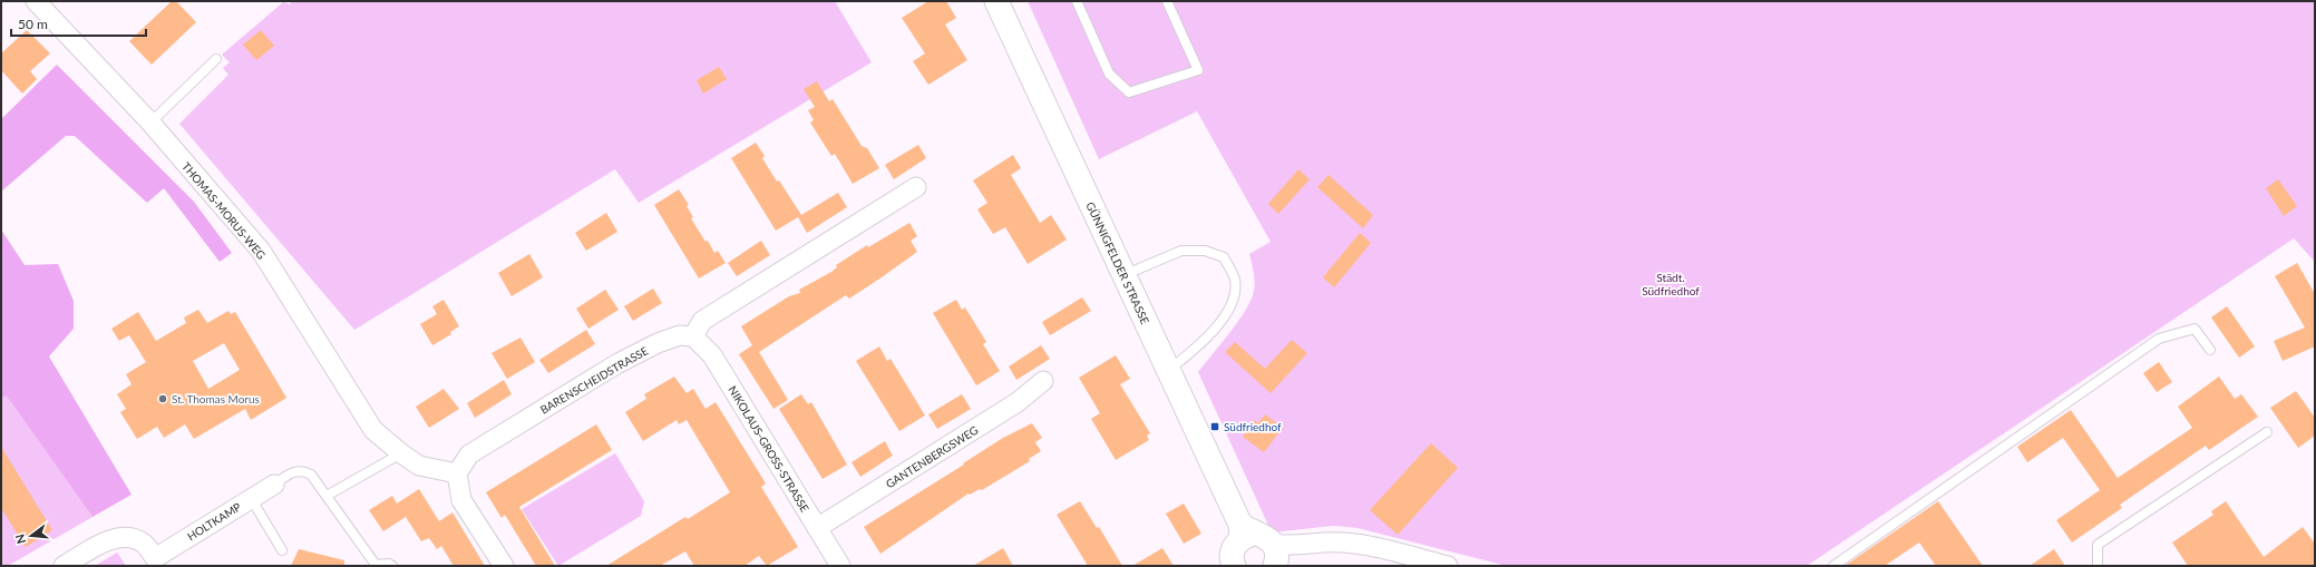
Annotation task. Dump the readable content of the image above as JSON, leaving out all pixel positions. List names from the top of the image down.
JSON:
{
  "streets": {
    "street": [
      "THOMAS-MORUS-WEG",
      "GÜNNIGFELDER STRASSE",
      "BARENSCHEIDSTRASSE",
      "NIKOLAUS-GROSS-STRASSE",
      "GANTENBERGSWEG",
      "HOLTKAMP"
    ]
  },
  "crossings": [
    ["THOMAS-MORUS-WEG", "BARENSCHEIDSTRASSE"],
    ["BARENSCHEIDSTRASSE", "NIKOLAUS-GROSS-STRASSE"],
    ["NIKOLAUS-GROSS-STRASSE", "GANTENBERGSWEG"]
  ],
  "parks": ["Städt. Südfriedhof"],
  "places": {
    "other": ["St. Thomas Morus"],
    "transit": ["Südfriedhof"]
  },
  "scale_bar": "50 m",
  "north": "left"
}
